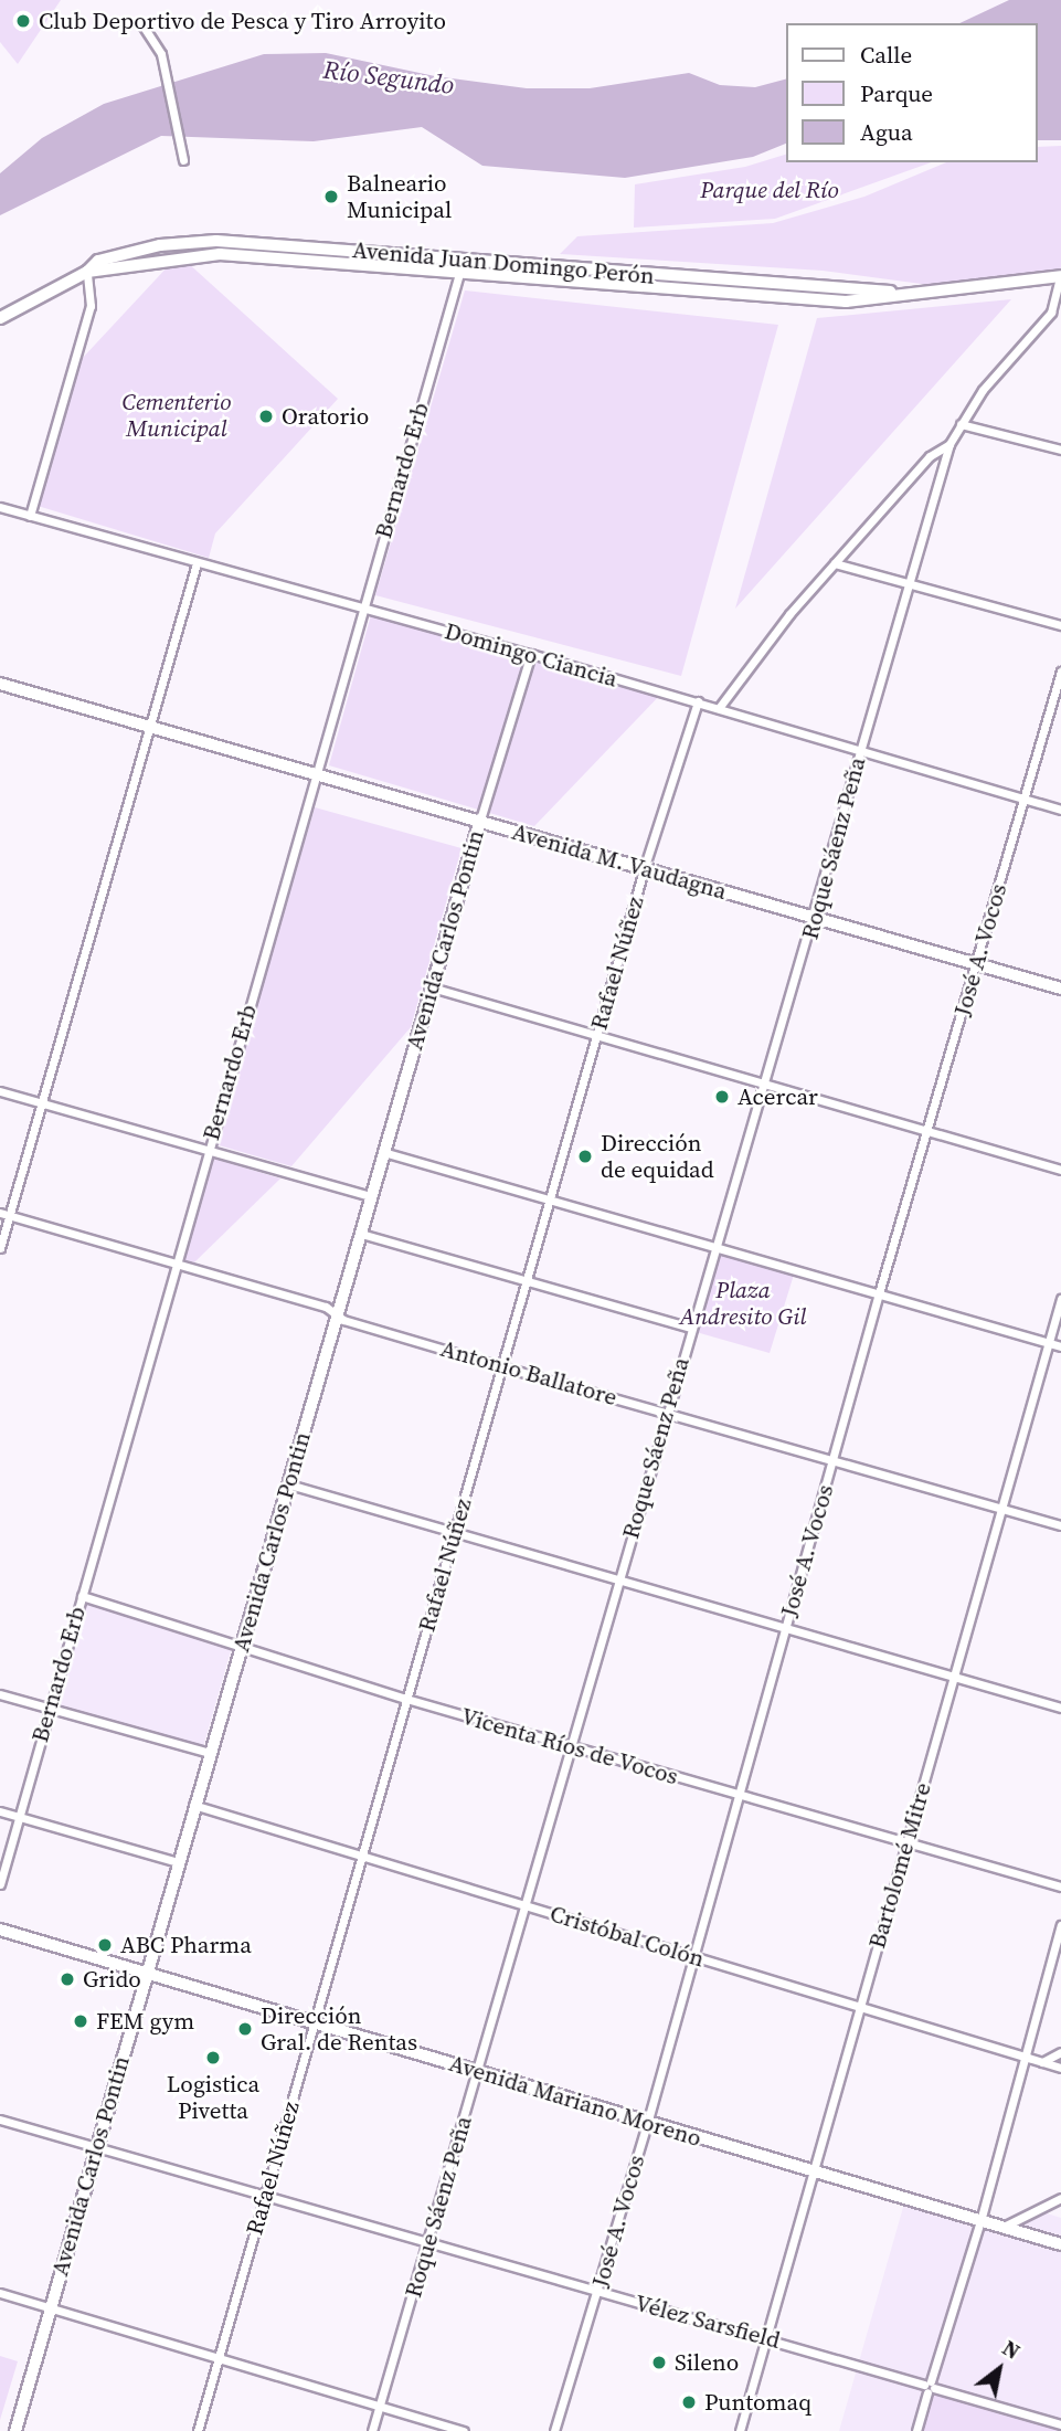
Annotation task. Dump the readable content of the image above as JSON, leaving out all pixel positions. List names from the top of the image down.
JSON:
{
  "streets": {
    "main road": [
      "Avenida Juan Domingo Perón",
      "Avenida M. Vaudagna",
      "Avenida Carlos Pontin",
      "Avenida Mariano Moreno"
    ],
    "street": [
      "Bernardo Erb",
      "Domingo Ciancia",
      "Roque Sáenz Peña",
      "José A. Vocos",
      "Rafael Núñez",
      "Antonio Ballatore",
      "Vicenta Ríos de Vocos",
      "Bartolomé Mitre",
      "Cristóbal Colón",
      "Vélez Sarsfield"
    ]
  },
  "crossings": [
    ["Avenida Juan Domingo Perón", "Bernardo Erb"],
    ["Avenida Juan Domingo Perón", "Roque Sáenz Peña"],
    ["Bernardo Erb", "Domingo Ciancia"],
    ["Bernardo Erb", "Avenida M. Vaudagna"],
    ["Bernardo Erb", "Antonio Ballatore"],
    ["Bernardo Erb", "Vicenta Ríos de Vocos"],
    ["Domingo Ciancia", "Roque Sáenz Peña"],
    ["Domingo Ciancia", "Avenida Carlos Pontin"],
    ["Domingo Ciancia", "José A. Vocos"],
    ["Domingo Ciancia", "Rafael Núñez"],
    ["Roque Sáenz Peña", "Avenida M. Vaudagna"],
    ["Roque Sáenz Peña", "Antonio Ballatore"],
    ["Roque Sáenz Peña", "Vicenta Ríos de Vocos"],
    ["Roque Sáenz Peña", "Cristóbal Colón"],
    ["Roque Sáenz Peña", "Avenida Mariano Moreno"],
    ["Roque Sáenz Peña", "Vélez Sarsfield"],
    ["Avenida M. Vaudagna", "Avenida Carlos Pontin"],
    ["Avenida M. Vaudagna", "José A. Vocos"],
    ["Avenida M. Vaudagna", "Rafael Núñez"],
    ["Avenida Carlos Pontin", "Antonio Ballatore"],
    ["Avenida Carlos Pontin", "Vicenta Ríos de Vocos"],
    ["Avenida Carlos Pontin", "Cristóbal Colón"],
    ["Avenida Carlos Pontin", "Avenida Mariano Moreno"],
    ["Avenida Carlos Pontin", "Vélez Sarsfield"],
    ["José A. Vocos", "Antonio Ballatore"],
    ["José A. Vocos", "Vicenta Ríos de Vocos"],
    ["José A. Vocos", "Cristóbal Colón"],
    ["José A. Vocos", "Avenida Mariano Moreno"],
    ["José A. Vocos", "Vélez Sarsfield"],
    ["Rafael Núñez", "Antonio Ballatore"],
    ["Rafael Núñez", "Vicenta Ríos de Vocos"],
    ["Rafael Núñez", "Cristóbal Colón"],
    ["Rafael Núñez", "Avenida Mariano Moreno"],
    ["Rafael Núñez", "Vélez Sarsfield"],
    ["Antonio Ballatore", "Bartolomé Mitre"],
    ["Vicenta Ríos de Vocos", "Bartolomé Mitre"],
    ["Bartolomé Mitre", "Cristóbal Colón"],
    ["Bartolomé Mitre", "Avenida Mariano Moreno"],
    ["Bartolomé Mitre", "Vélez Sarsfield"]
  ],
  "water": ["Río Segundo"],
  "parks": ["Parque del Río", "Cementerio Municipal", "Plaza Andresito Gil"],
  "places": [
    "Club Deportivo de Pesca y Tiro Arroyito",
    "Balneario Municipal",
    "Oratorio",
    "Acercar",
    "Dirección de equidad",
    "ABC Pharma",
    "Grido",
    "FEM gym",
    "Dirección Gral. de Rentas",
    "Logistica Pivetta",
    "Sileno",
    "Puntomaq"
  ],
  "legend": ["Calle", "Parque", "Agua"],
  "north": "top right"
}
